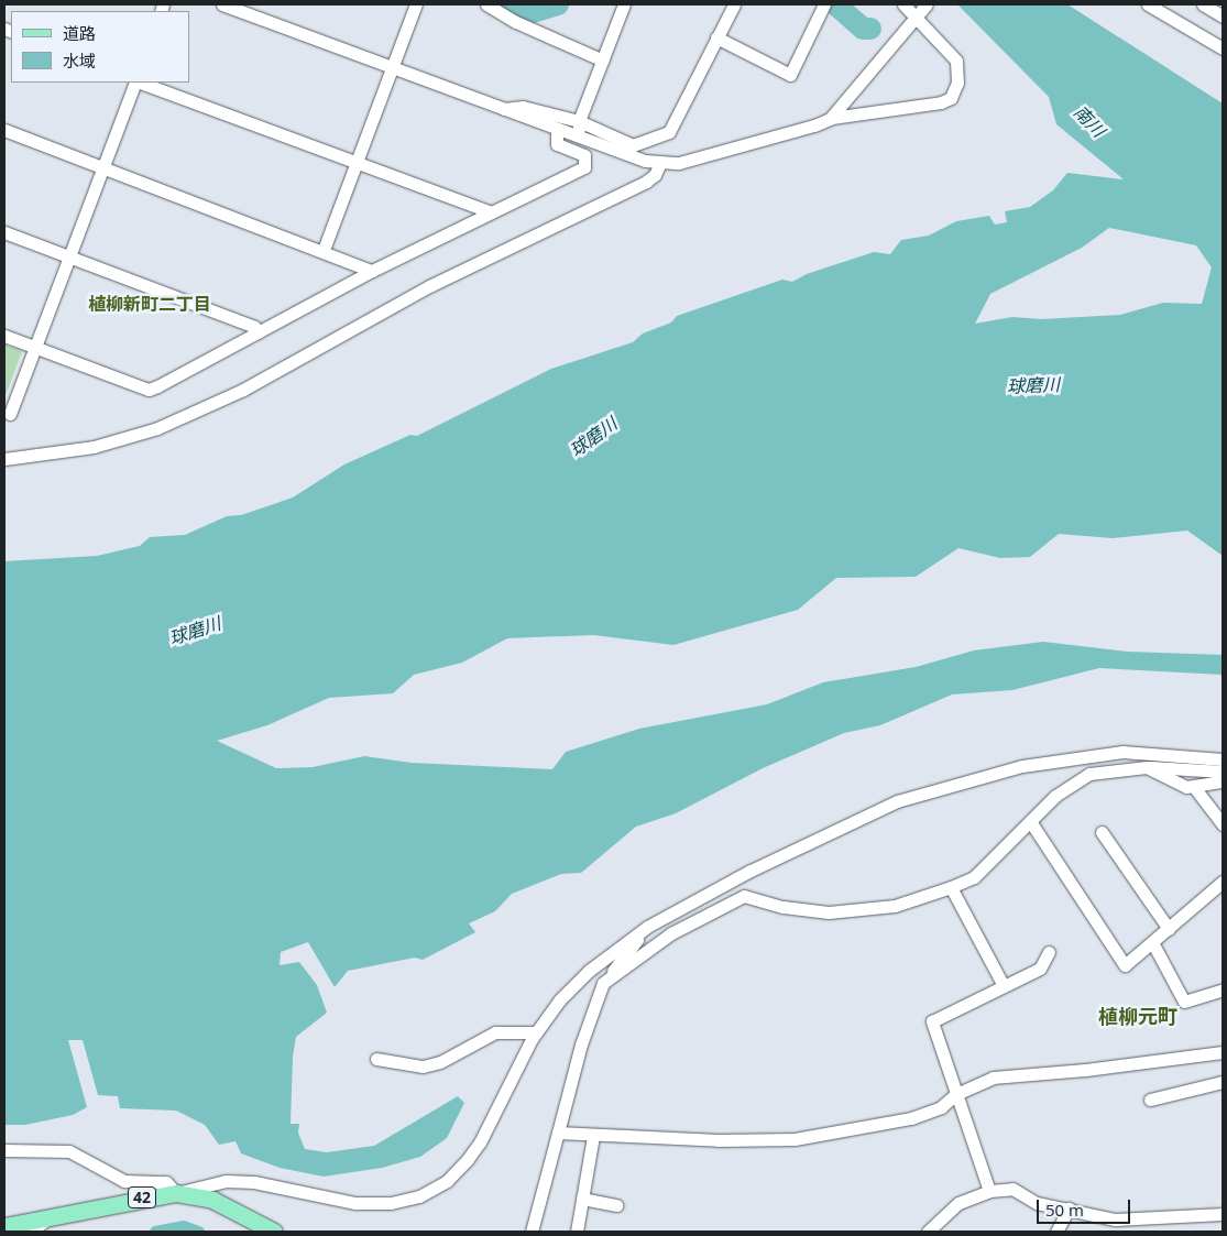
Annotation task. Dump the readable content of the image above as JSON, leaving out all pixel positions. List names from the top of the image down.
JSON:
{
  "streets": {
    "main road": ["42"]
  },
  "districts": ["植柳新町二丁目", "植柳元町"],
  "water": ["南川", "球磨川"],
  "legend": ["道路", "水域"],
  "scale_bar": "50 m"
}
